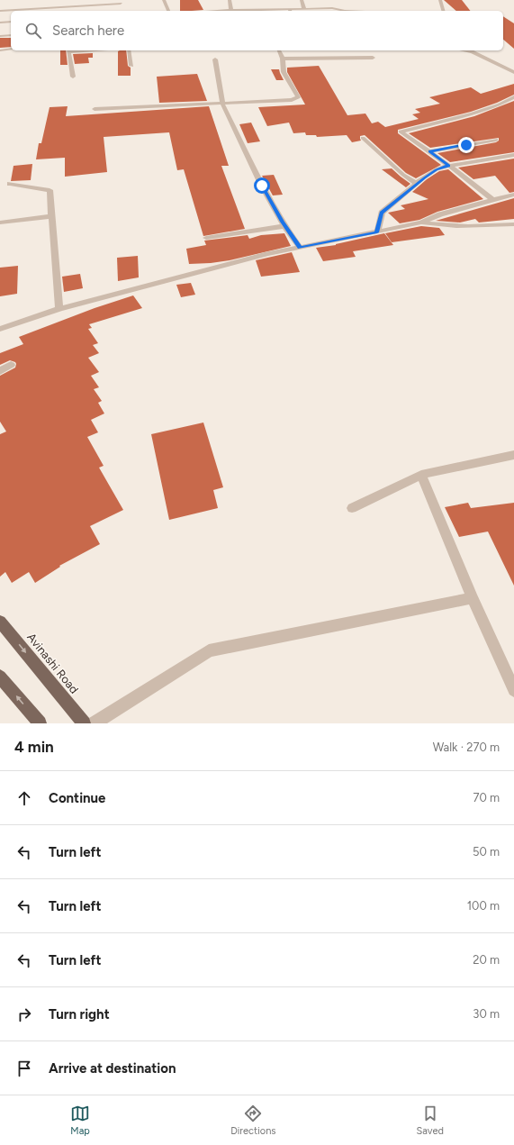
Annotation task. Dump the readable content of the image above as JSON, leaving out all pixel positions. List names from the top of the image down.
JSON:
{
  "streets": {
    "main road": ["Avinashi Road"]
  },
  "page": {
    "search": "Search here",
    "heading": ["4 min", "Walk · 270 m"],
    "list": [
      ["Continue", "70 m"],
      ["Turn left", "50 m"],
      ["Turn left", "100 m"],
      ["Turn left", "20 m"],
      ["Turn right", "30 m"],
      "Arrive at destination"
    ],
    "nav": ["Map", "Directions", "Saved"]
  }
}
